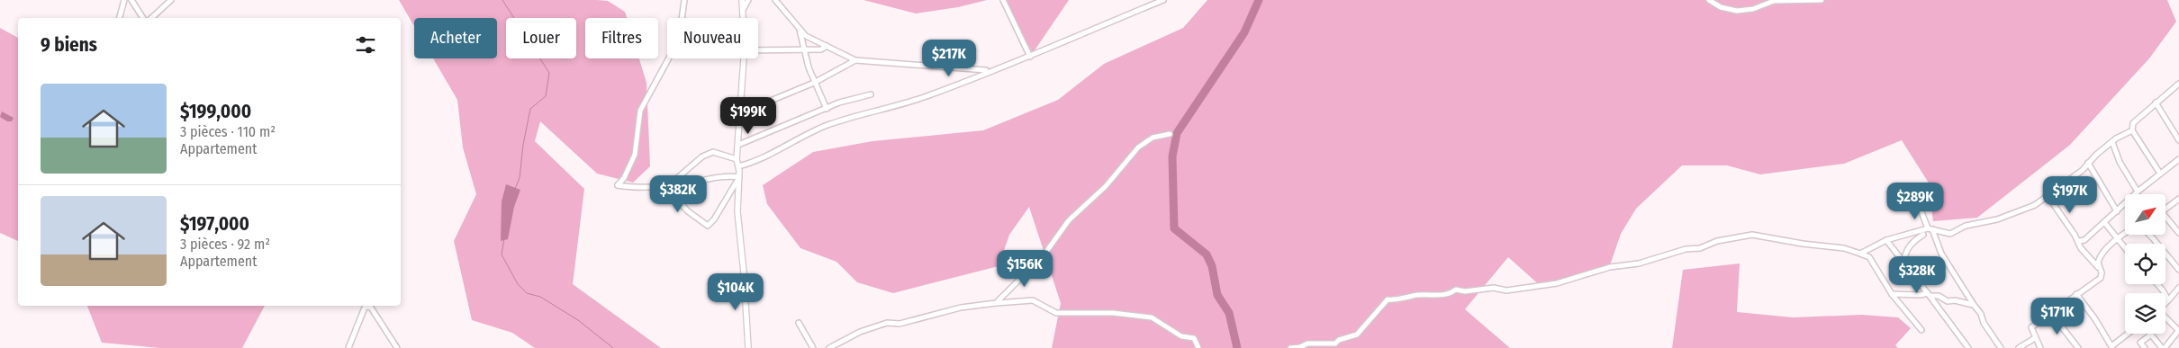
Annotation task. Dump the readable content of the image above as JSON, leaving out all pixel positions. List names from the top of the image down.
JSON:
{
  "north": "top right",
  "page": {
    "chip": [
      "Acheter",
      "Louer",
      "Filtres",
      "Nouveau"
    ],
    "heading": "9 biens",
    "price": [
      "$217K",
      "$199K",
      "$382K",
      "$197K",
      "$289K",
      "$156K",
      "$328K",
      "$104K",
      "$171K"
    ],
    "list": [
      {
        "name": "$199,000",
        "note": "3 pièces · 110 m² · Appartement"
      },
      {
        "name": "$197,000",
        "note": "3 pièces · 92 m² · Appartement"
      }
    ]
  }
}
